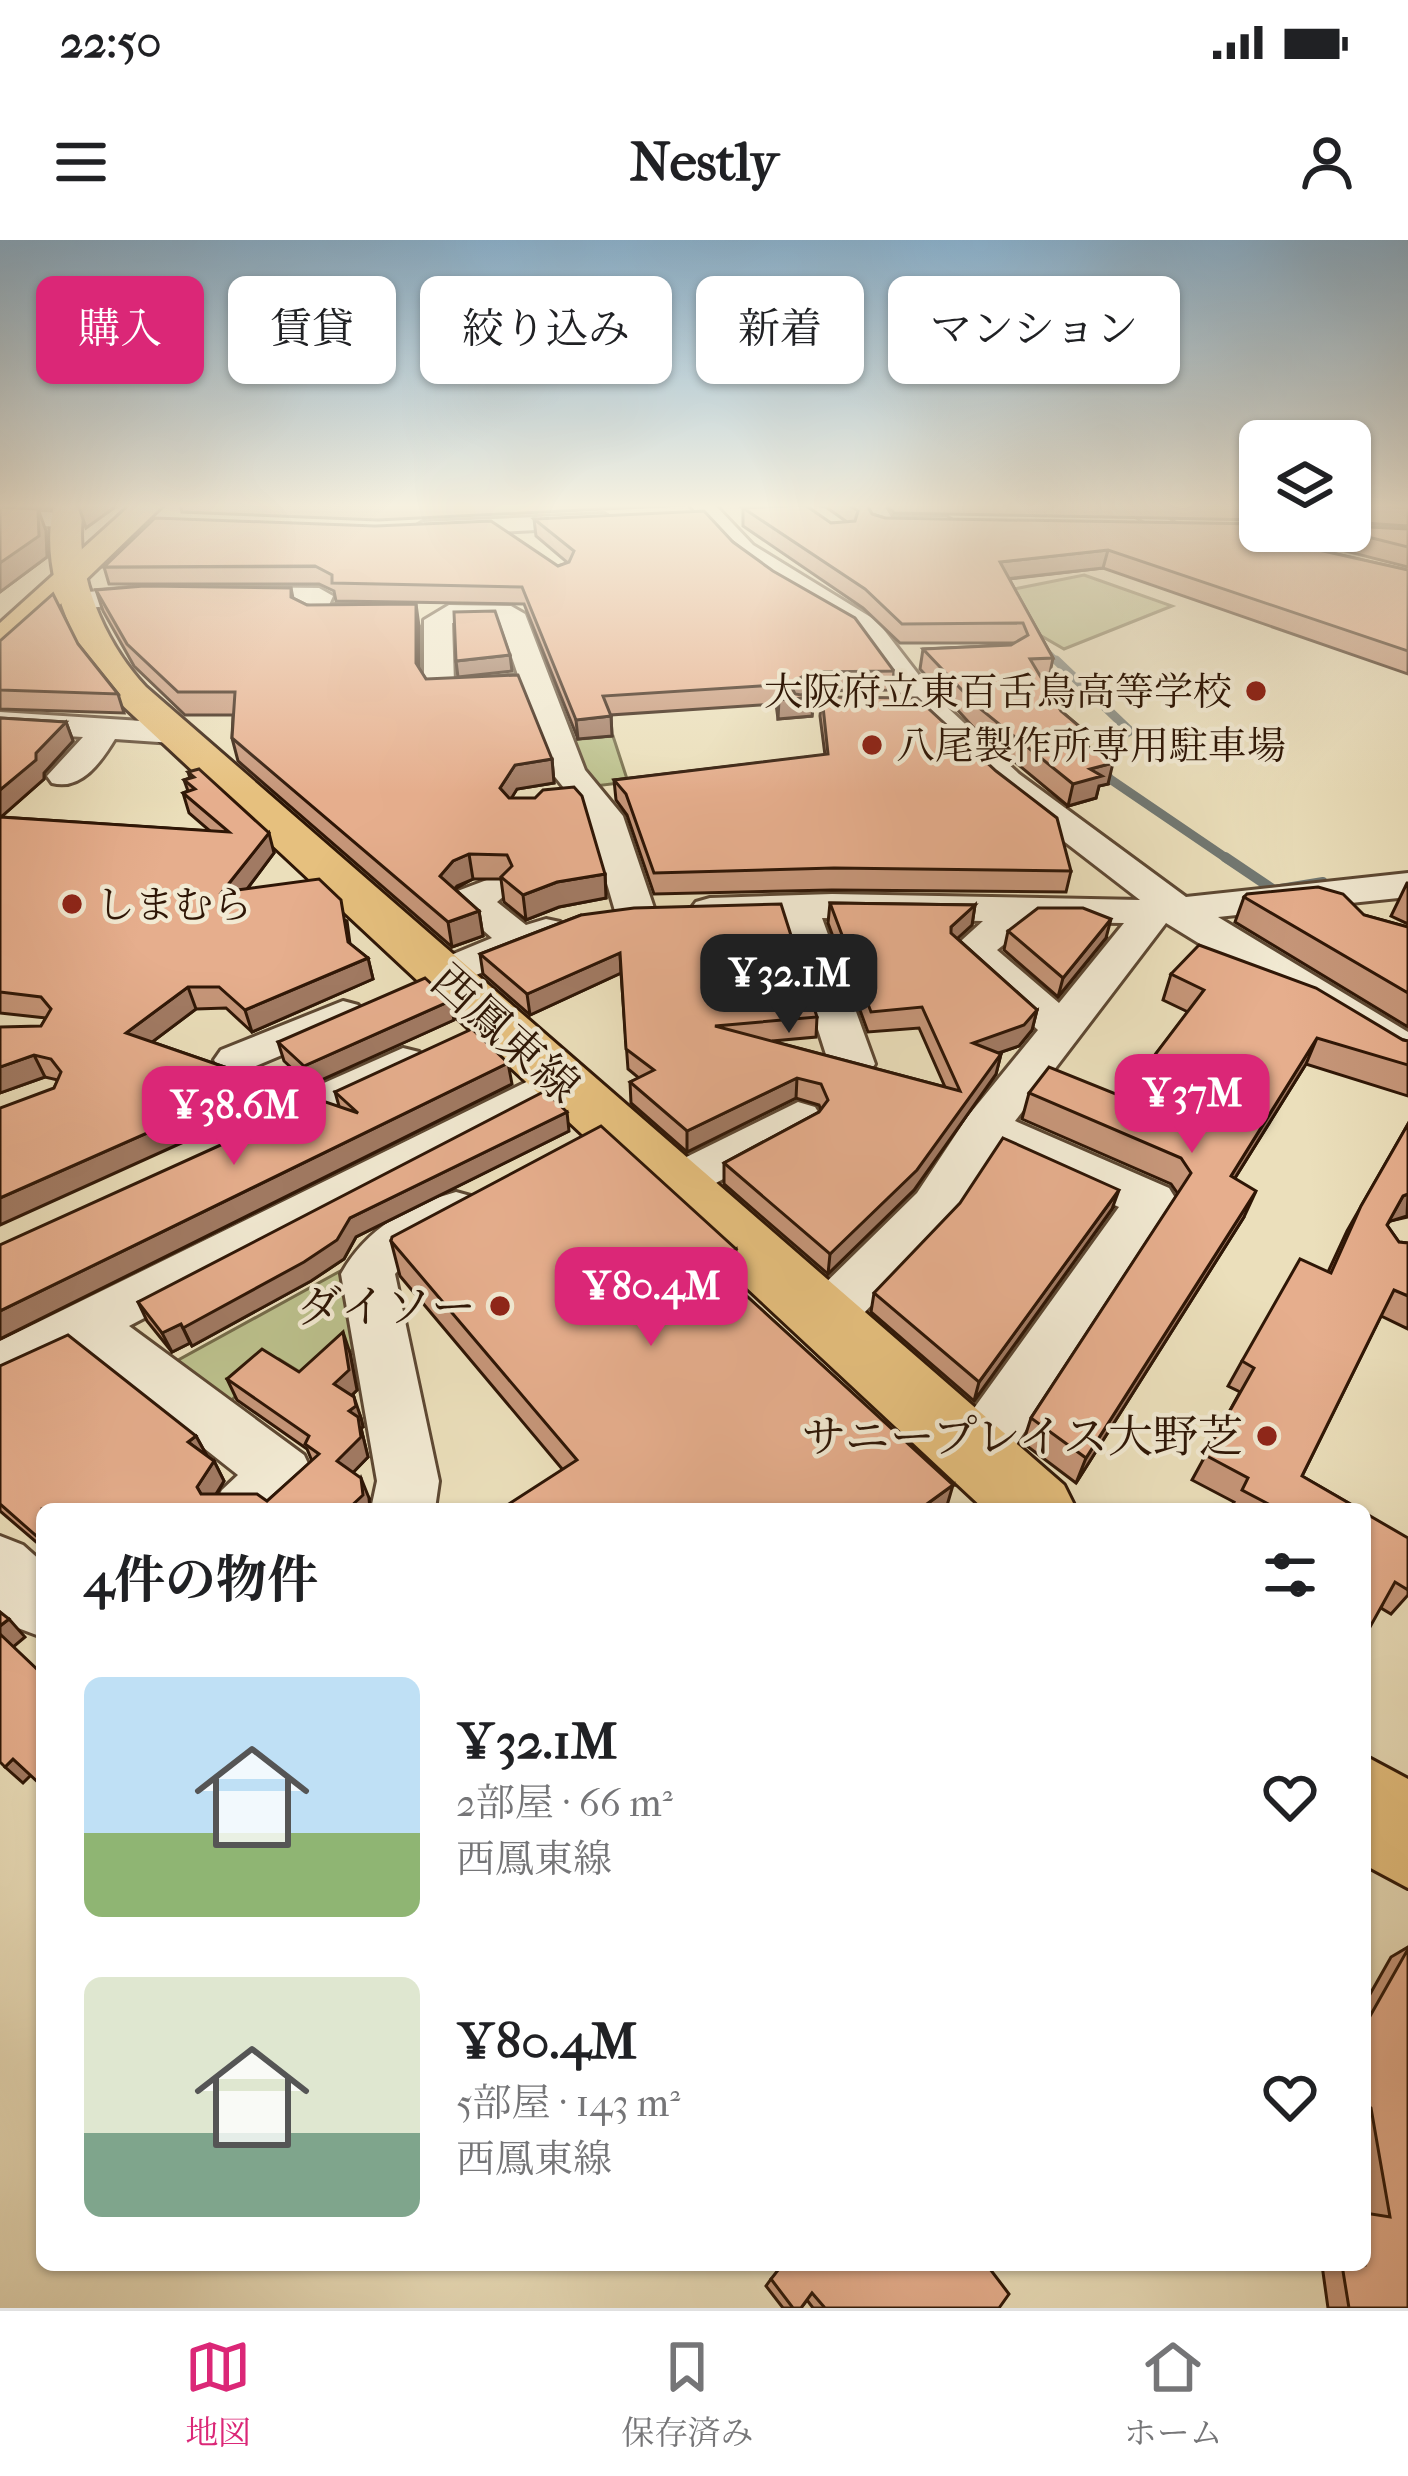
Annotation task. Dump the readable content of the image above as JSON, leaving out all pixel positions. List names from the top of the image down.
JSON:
{
  "streets": {
    "main road": ["西鳳東線"]
  },
  "places": [
    "大阪府立東百舌鳥高等学校",
    "八尾製作所専用駐車場",
    "しまむら",
    "ダイソー",
    "サニープレイス大野芝"
  ],
  "page": {
    "status": "22:50",
    "header": "Nestly",
    "chip": [
      "購入",
      "賃貸",
      "絞り込み",
      "新着",
      "マンション"
    ],
    "price": [
      "¥32.1M",
      "¥37M",
      "¥38.6M",
      "¥80.4M"
    ],
    "heading": "4件の物件",
    "list": [
      {
        "name": "¥32.1M",
        "note": "2部屋 · 66 m² · 西鳳東線"
      },
      {
        "name": "¥80.4M",
        "note": "5部屋 · 143 m² · 西鳳東線"
      }
    ],
    "tabs": ["地図", "保存済み", "ホーム"]
  }
}
